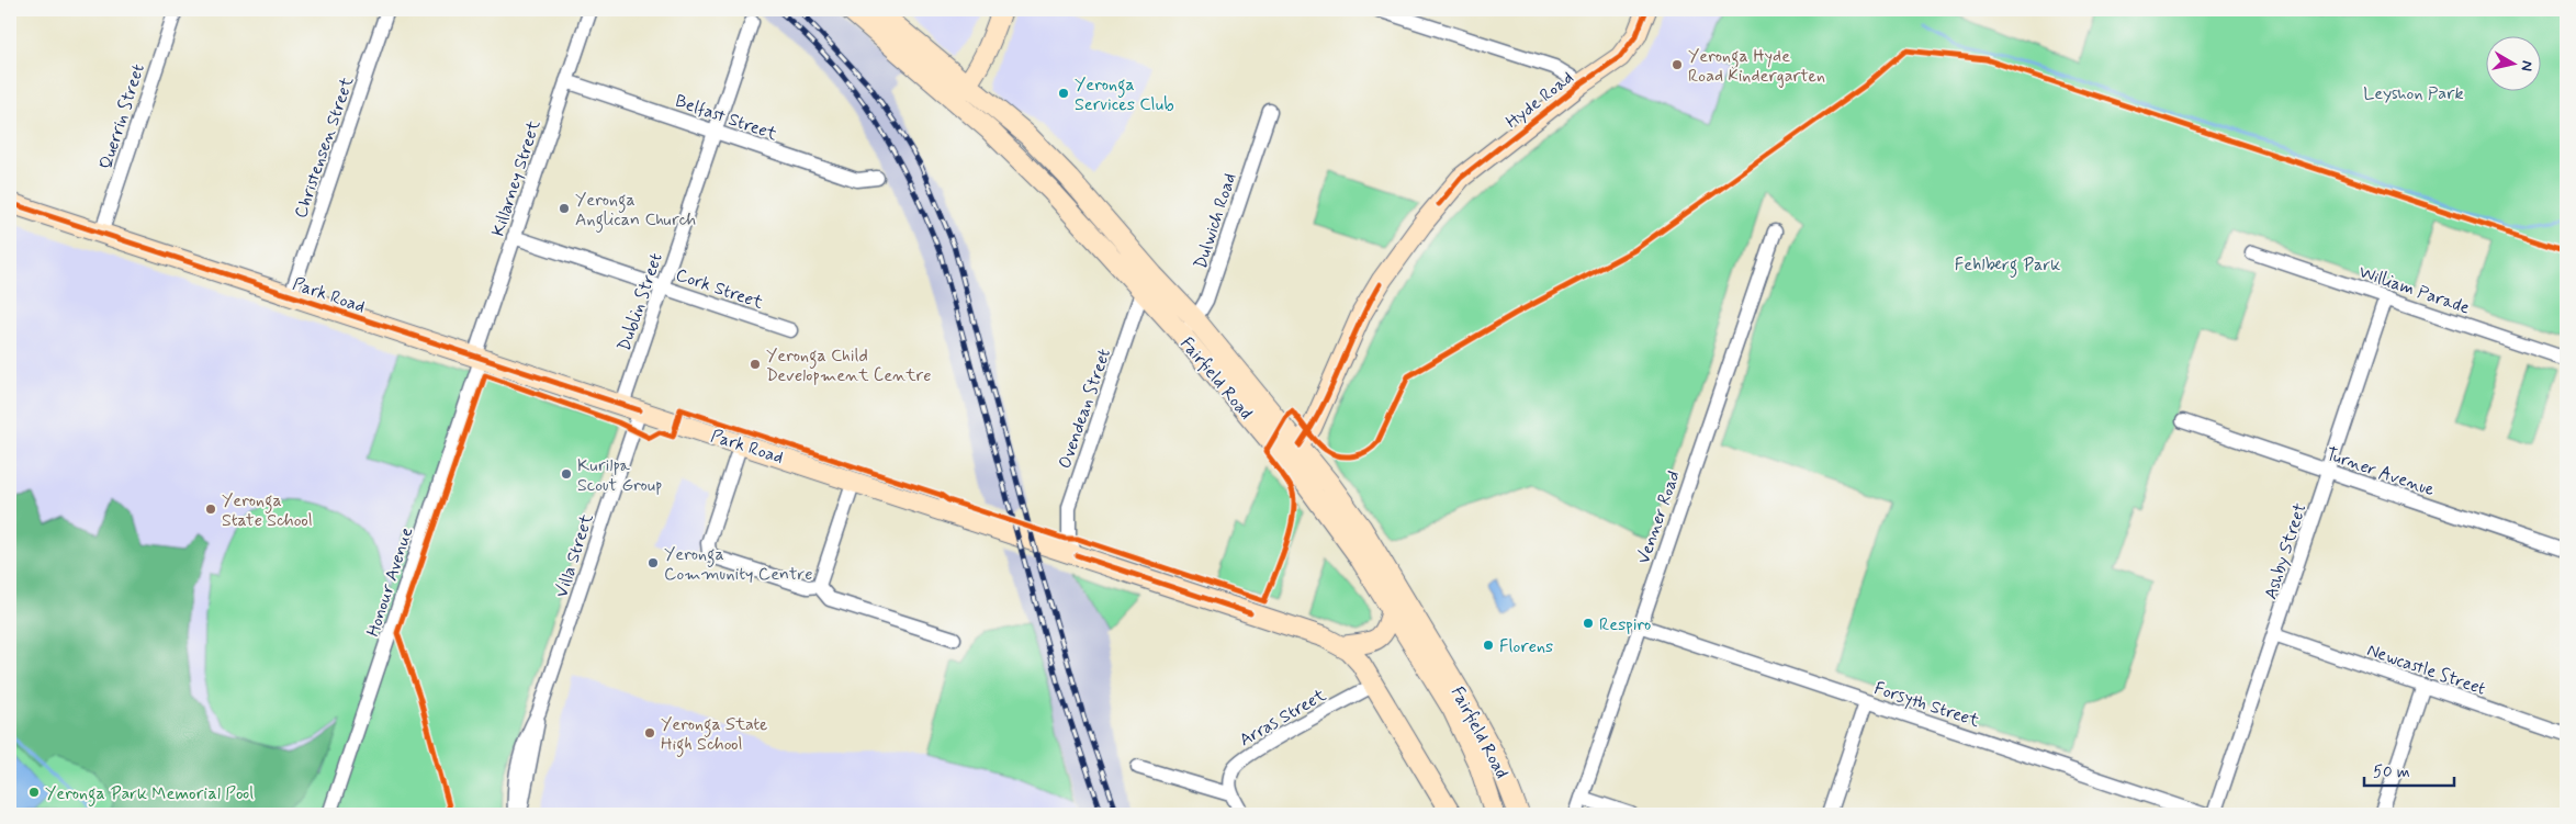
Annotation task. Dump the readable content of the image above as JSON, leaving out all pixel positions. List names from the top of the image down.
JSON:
{
  "streets": {
    "street": [
      "Hyde Road",
      "Querrin Street",
      "Belfast Street",
      "Christensen Street",
      "Killarney Street",
      "Dulwich Road",
      "Cork Street",
      "William Parade",
      "Park Road",
      "Dublin Street",
      "Fairfield Road",
      "Ovendean Street",
      "Turner Avenue",
      "Venner Road",
      "Ashby Street",
      "Villa Street",
      "Honour Avenue",
      "Newcastle Street",
      "Forsyth Street",
      "Arras Street"
    ]
  },
  "crossings": [
    ["Hyde Road", "Fairfield Road"],
    ["Querrin Street", "Park Road"],
    ["Belfast Street", "Killarney Street"],
    ["Belfast Street", "Dublin Street"],
    ["Christensen Street", "Park Road"],
    ["Killarney Street", "Cork Street"],
    ["Killarney Street", "Park Road"],
    ["Killarney Street", "Honour Avenue"],
    ["Dulwich Road", "Fairfield Road"],
    ["Cork Street", "Dublin Street"],
    ["William Parade", "Ashby Street"],
    ["Park Road", "Dublin Street"],
    ["Park Road", "Ovendean Street"],
    ["Park Road", "Villa Street"],
    ["Park Road", "Honour Avenue"],
    ["Park Road", "Arras Street"],
    ["Dublin Street", "Villa Street"],
    ["Fairfield Road", "Ovendean Street"],
    ["Turner Avenue", "Ashby Street"],
    ["Venner Road", "Forsyth Street"],
    ["Ashby Street", "Newcastle Street"]
  ],
  "parks": ["Leyshon Park", "Fehlberg Park"],
  "places": [
    "Yeronga Hyde Road Kindergarten",
    "Yeronga Services Club",
    "Yeronga Anglican Church",
    "Yeronga Child Development Centre",
    "Kurilpa Scout Group",
    "Yeronga State School",
    "Yeronga Community Centre",
    "Respiro",
    "Florens",
    "Yeronga State High School",
    "Yeronga Park Memorial Pool"
  ],
  "scale_bar": "50 m",
  "north": "right"
}
